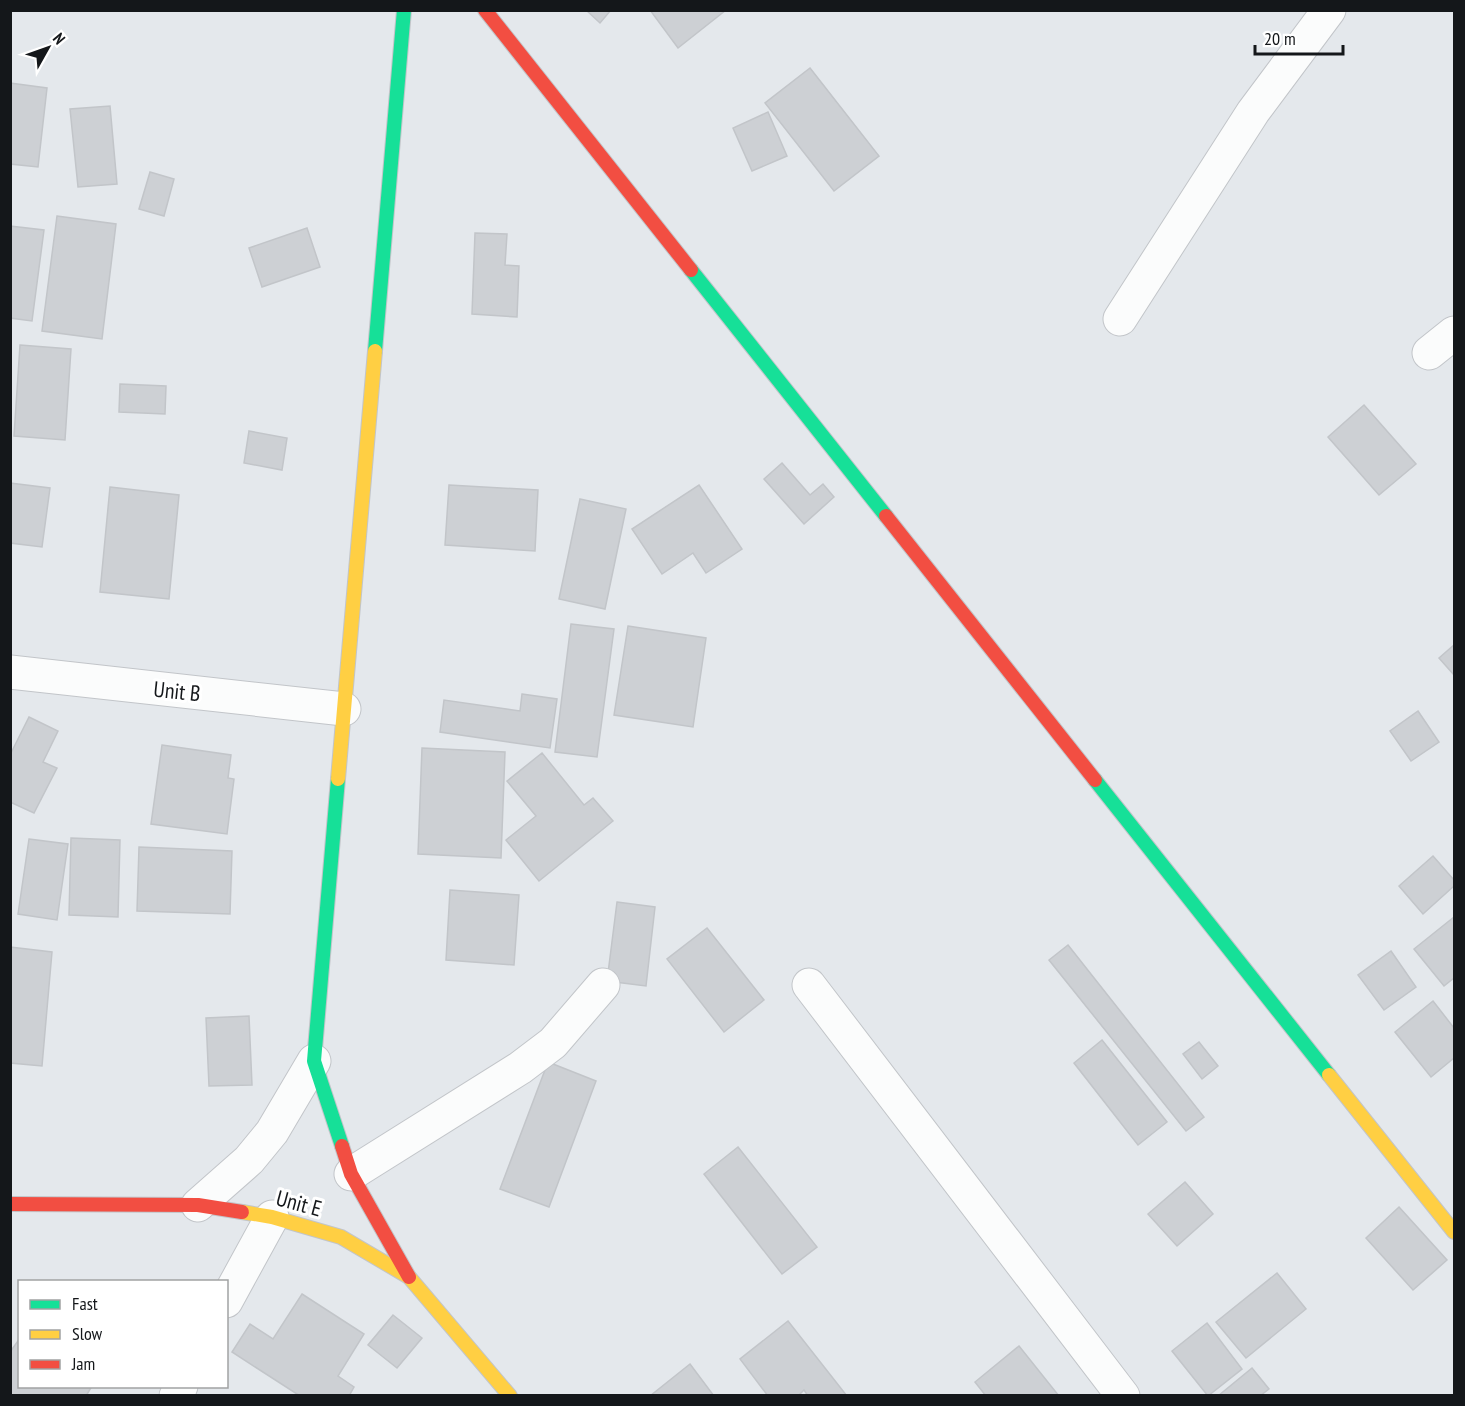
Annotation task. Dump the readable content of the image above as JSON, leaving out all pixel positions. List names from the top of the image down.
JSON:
{
  "streets": {
    "street": ["Unit B", "Unit E"]
  },
  "legend": ["Fast", "Slow", "Jam"],
  "scale_bar": "20 m",
  "north": "top right"
}
